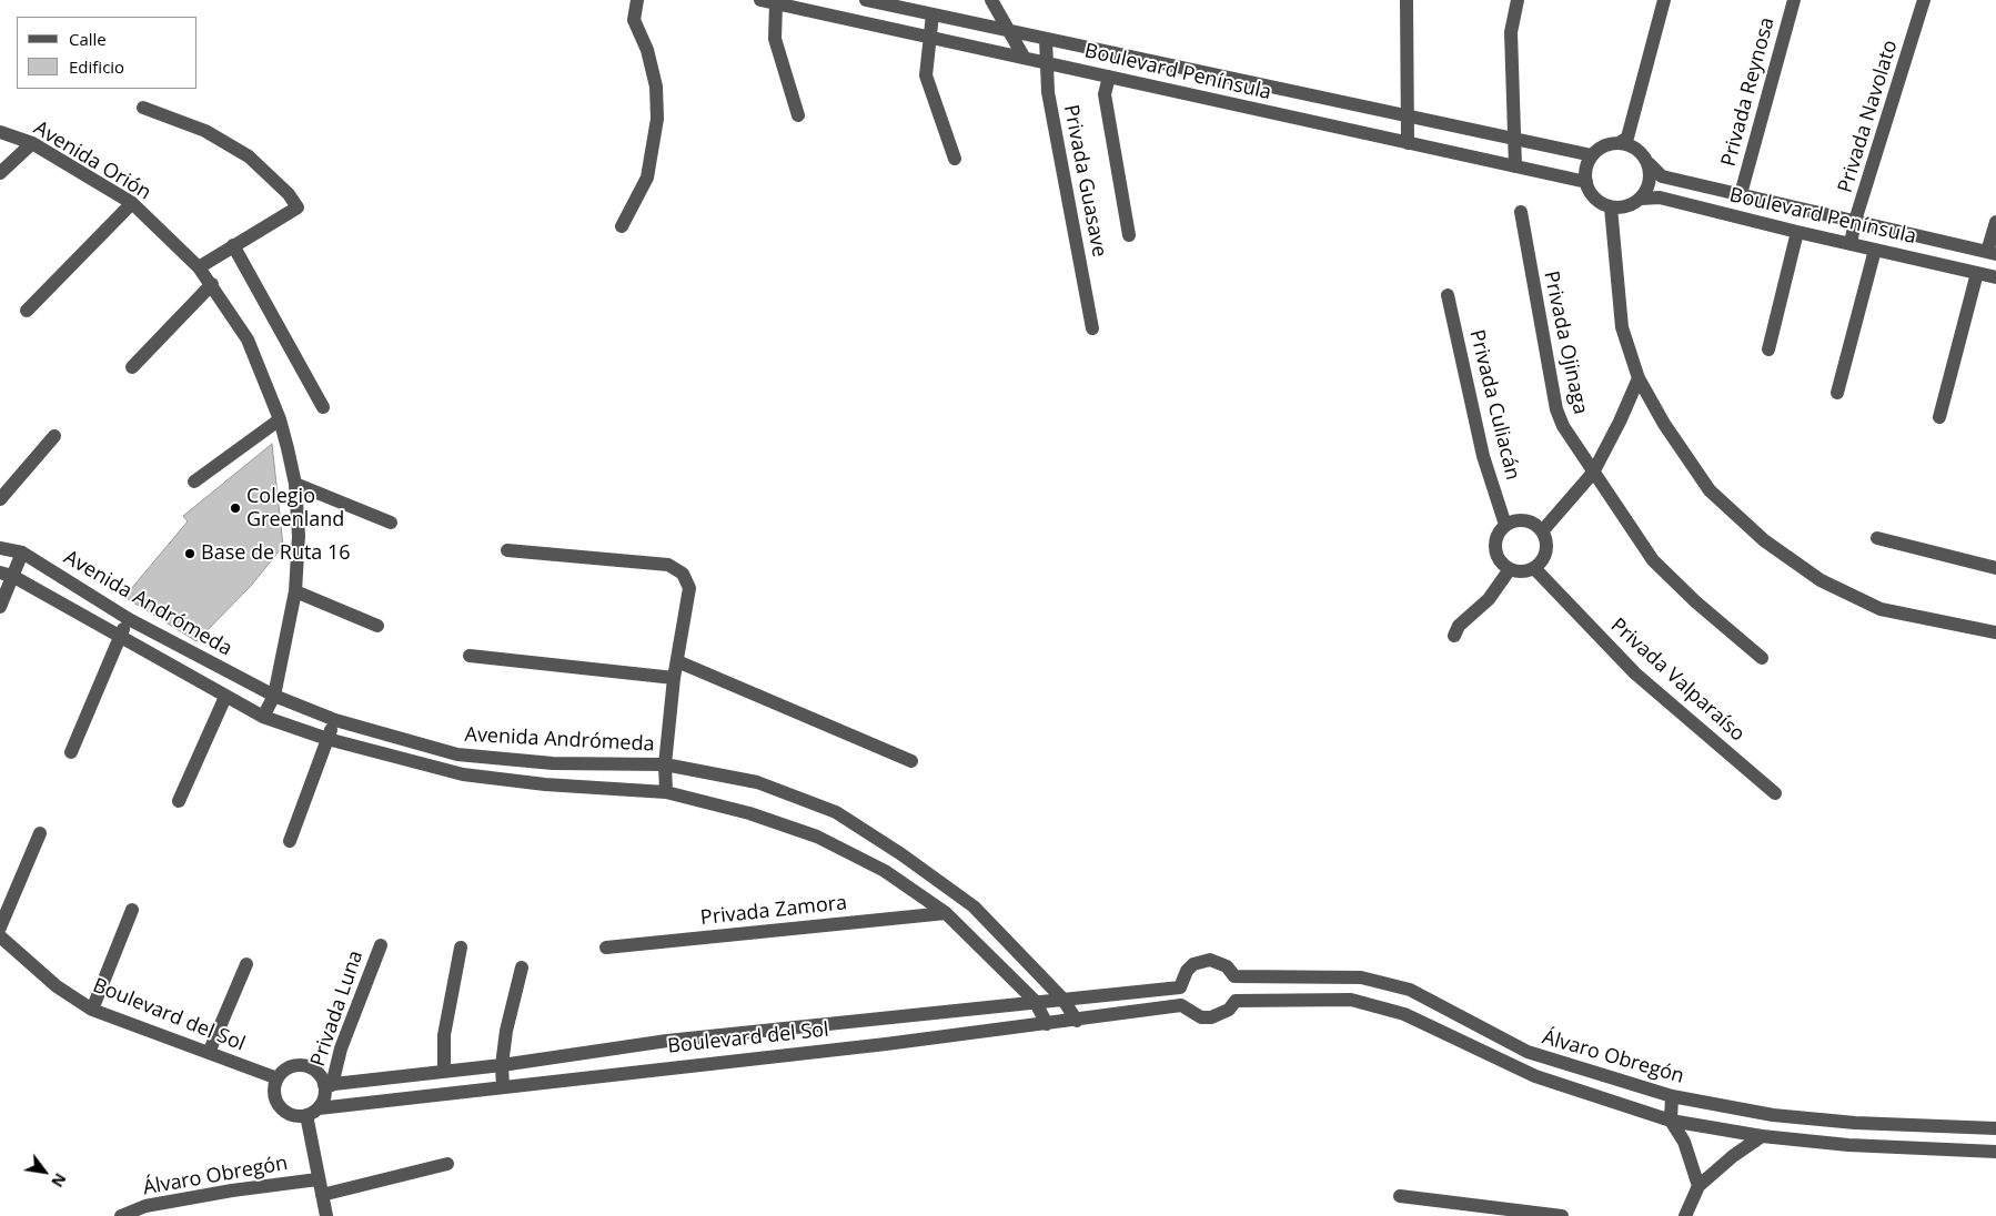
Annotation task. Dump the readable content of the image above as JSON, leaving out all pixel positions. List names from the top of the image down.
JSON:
{
  "streets": {
    "street": [
      "Boulevard Península",
      "Privada Reynosa",
      "Privada Navolato",
      "Avenida Orión",
      "Privada Guasave",
      "Privada Ojinaga",
      "Privada Culiacán",
      "Avenida Andrómeda",
      "Privada Valparaíso",
      "Privada Zamora",
      "Privada Luna",
      "Boulevard del Sol",
      "Álvaro Obregón"
    ]
  },
  "crossings": [
    ["Boulevard Península", "Privada Reynosa"],
    ["Boulevard Península", "Privada Navolato"],
    ["Boulevard Península", "Privada Guasave"],
    ["Avenida Orión", "Avenida Andrómeda"],
    ["Privada Culiacán", "Privada Valparaíso"],
    ["Avenida Andrómeda", "Privada Zamora"],
    ["Avenida Andrómeda", "Boulevard del Sol"],
    ["Privada Luna", "Boulevard del Sol"],
    ["Boulevard del Sol", "Álvaro Obregón"]
  ],
  "places": ["Colegio Greenland", "Base de Ruta 16"],
  "legend": ["Calle", "Edificio"],
  "north": "bottom right"
}
